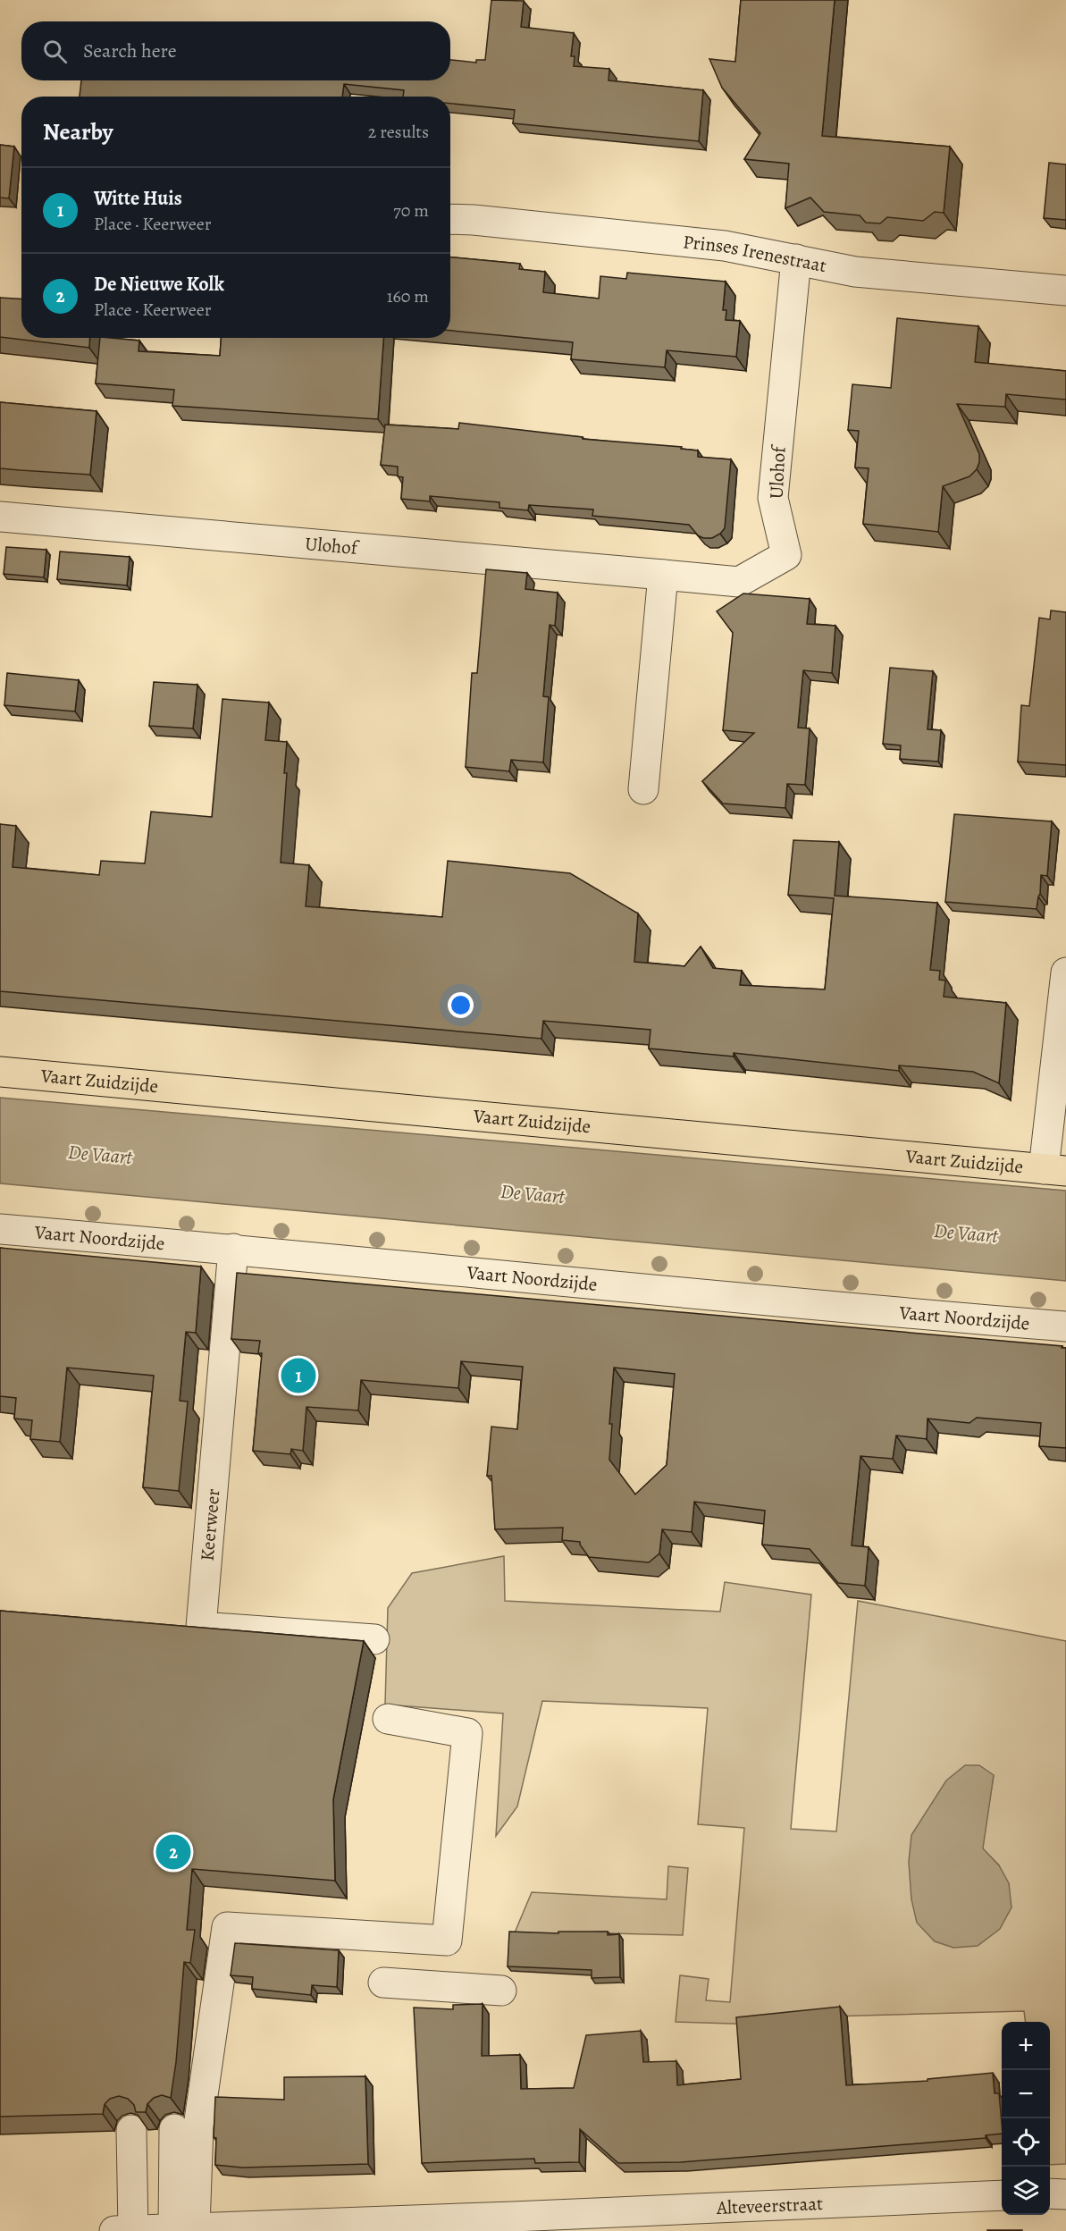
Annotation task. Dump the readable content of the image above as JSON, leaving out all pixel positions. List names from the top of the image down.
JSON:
{
  "streets": {
    "main road": ["Vaart Zuidzijde"],
    "street": [
      "Prinses Irenestraat",
      "Ulohof",
      "Vaart Noordzijde",
      "Keerweer",
      "Alteveerstraat"
    ]
  },
  "crossings": [
    ["Prinses Irenestraat", "Ulohof"],
    ["Vaart Noordzijde", "Keerweer"]
  ],
  "water": ["De Vaart"],
  "page": {
    "search": "Search here",
    "heading": ["Nearby", "2 results"],
    "list": [
      {
        "mark": "1",
        "name": "Witte Huis",
        "note": "Place · Keerweer",
        "value": "70 m"
      },
      {
        "mark": "2",
        "name": "De Nieuwe Kolk",
        "note": "Place · Keerweer",
        "value": "160 m"
      }
    ],
    "pins": ["1", "2"],
    "map_buttons": ["+", "−"]
  }
}
